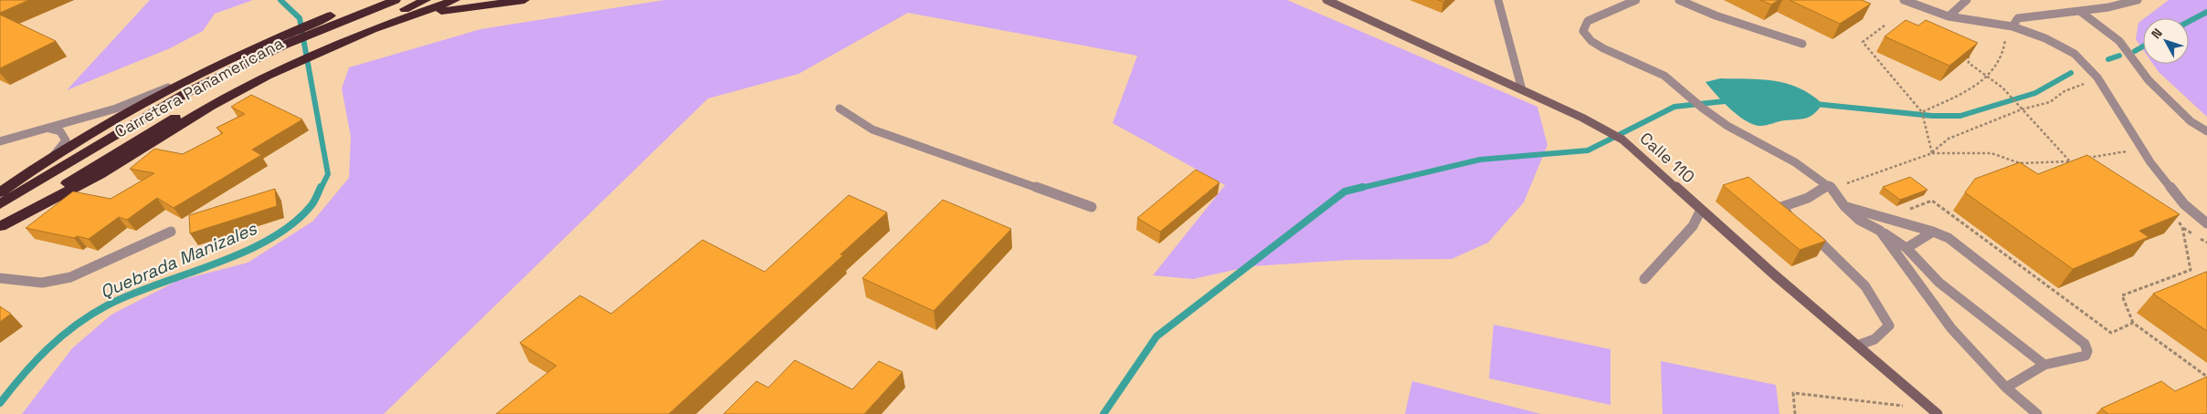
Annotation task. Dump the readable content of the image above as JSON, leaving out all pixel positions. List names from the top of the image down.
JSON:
{
  "streets": {
    "highway": ["Carretera Panamericana"],
    "main road": ["Calle 110"]
  },
  "water": ["Quebrada Manizales"],
  "north": "top left"
}
